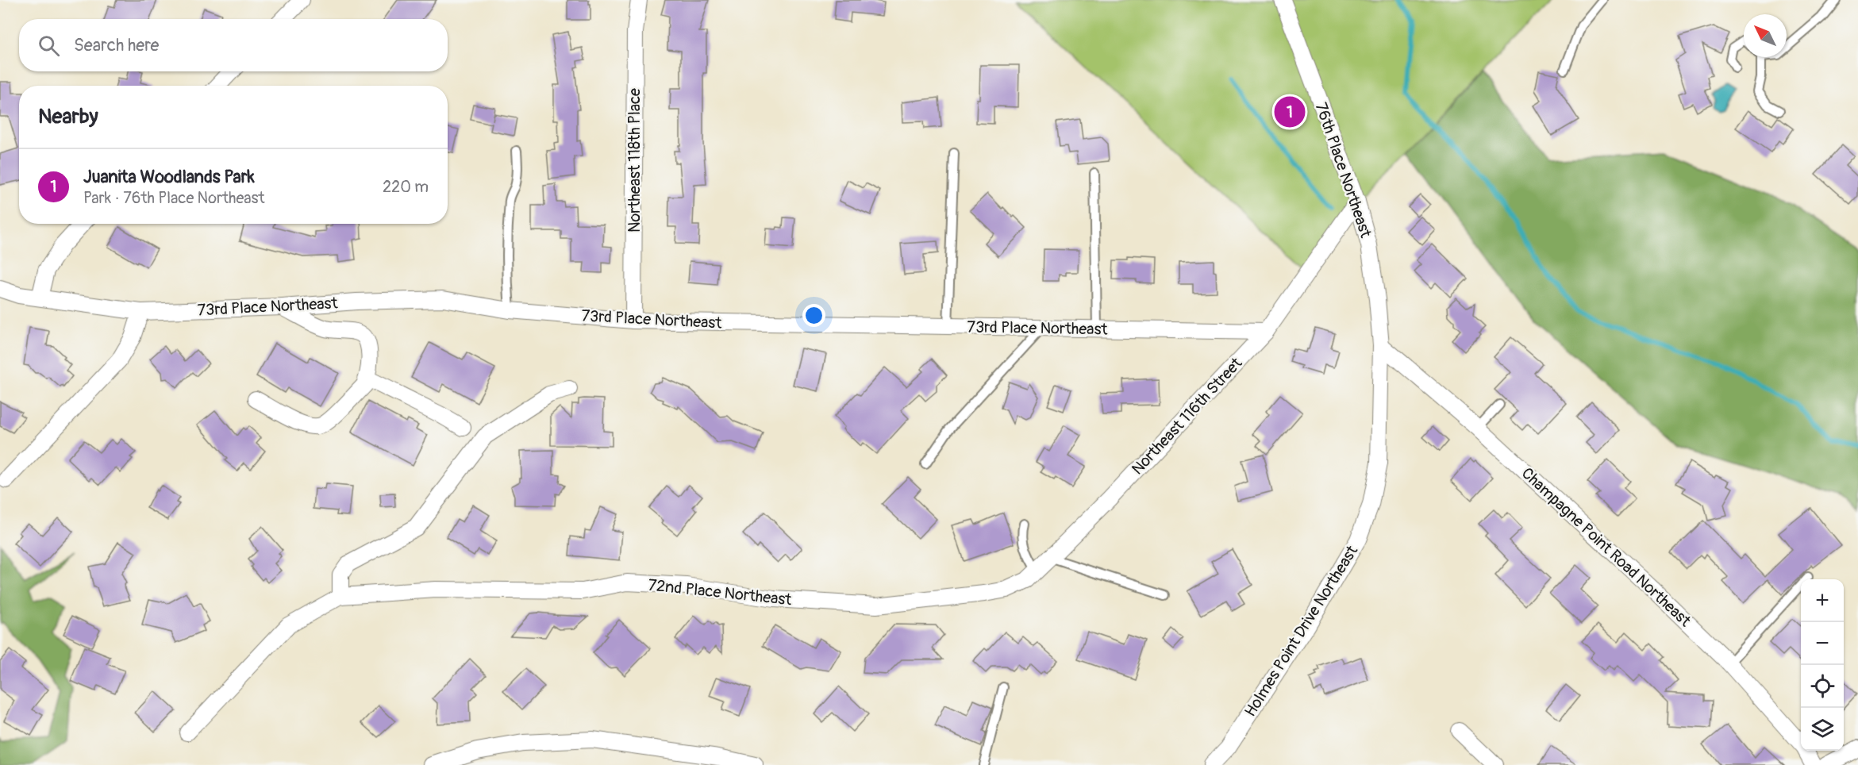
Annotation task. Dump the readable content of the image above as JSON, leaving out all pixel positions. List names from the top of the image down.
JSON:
{
  "streets": {
    "street": [
      "Northeast 118th Place",
      "76th Place Northeast",
      "73rd Place Northeast",
      "Northeast 116th Street",
      "Champagne Point Road Northeast",
      "72nd Place Northeast",
      "Holmes Point Drive Northeast"
    ]
  },
  "crossings": [
    ["Northeast 118th Place", "73rd Place Northeast"],
    ["76th Place Northeast", "Northeast 116th Street"],
    ["76th Place Northeast", "Champagne Point Road Northeast"],
    ["76th Place Northeast", "Holmes Point Drive Northeast"],
    ["73rd Place Northeast", "Northeast 116th Street"],
    ["Northeast 116th Street", "72nd Place Northeast"],
    ["Champagne Point Road Northeast", "Holmes Point Drive Northeast"]
  ],
  "north": "top left",
  "page": {
    "search": "Search here",
    "heading": "Nearby",
    "pins": "1",
    "list": [
      {
        "mark": "1",
        "name": "Juanita Woodlands Park",
        "note": "Park · 76th Place Northeast",
        "value": "220 m"
      }
    ],
    "map_buttons": ["+", "−"]
  }
}
